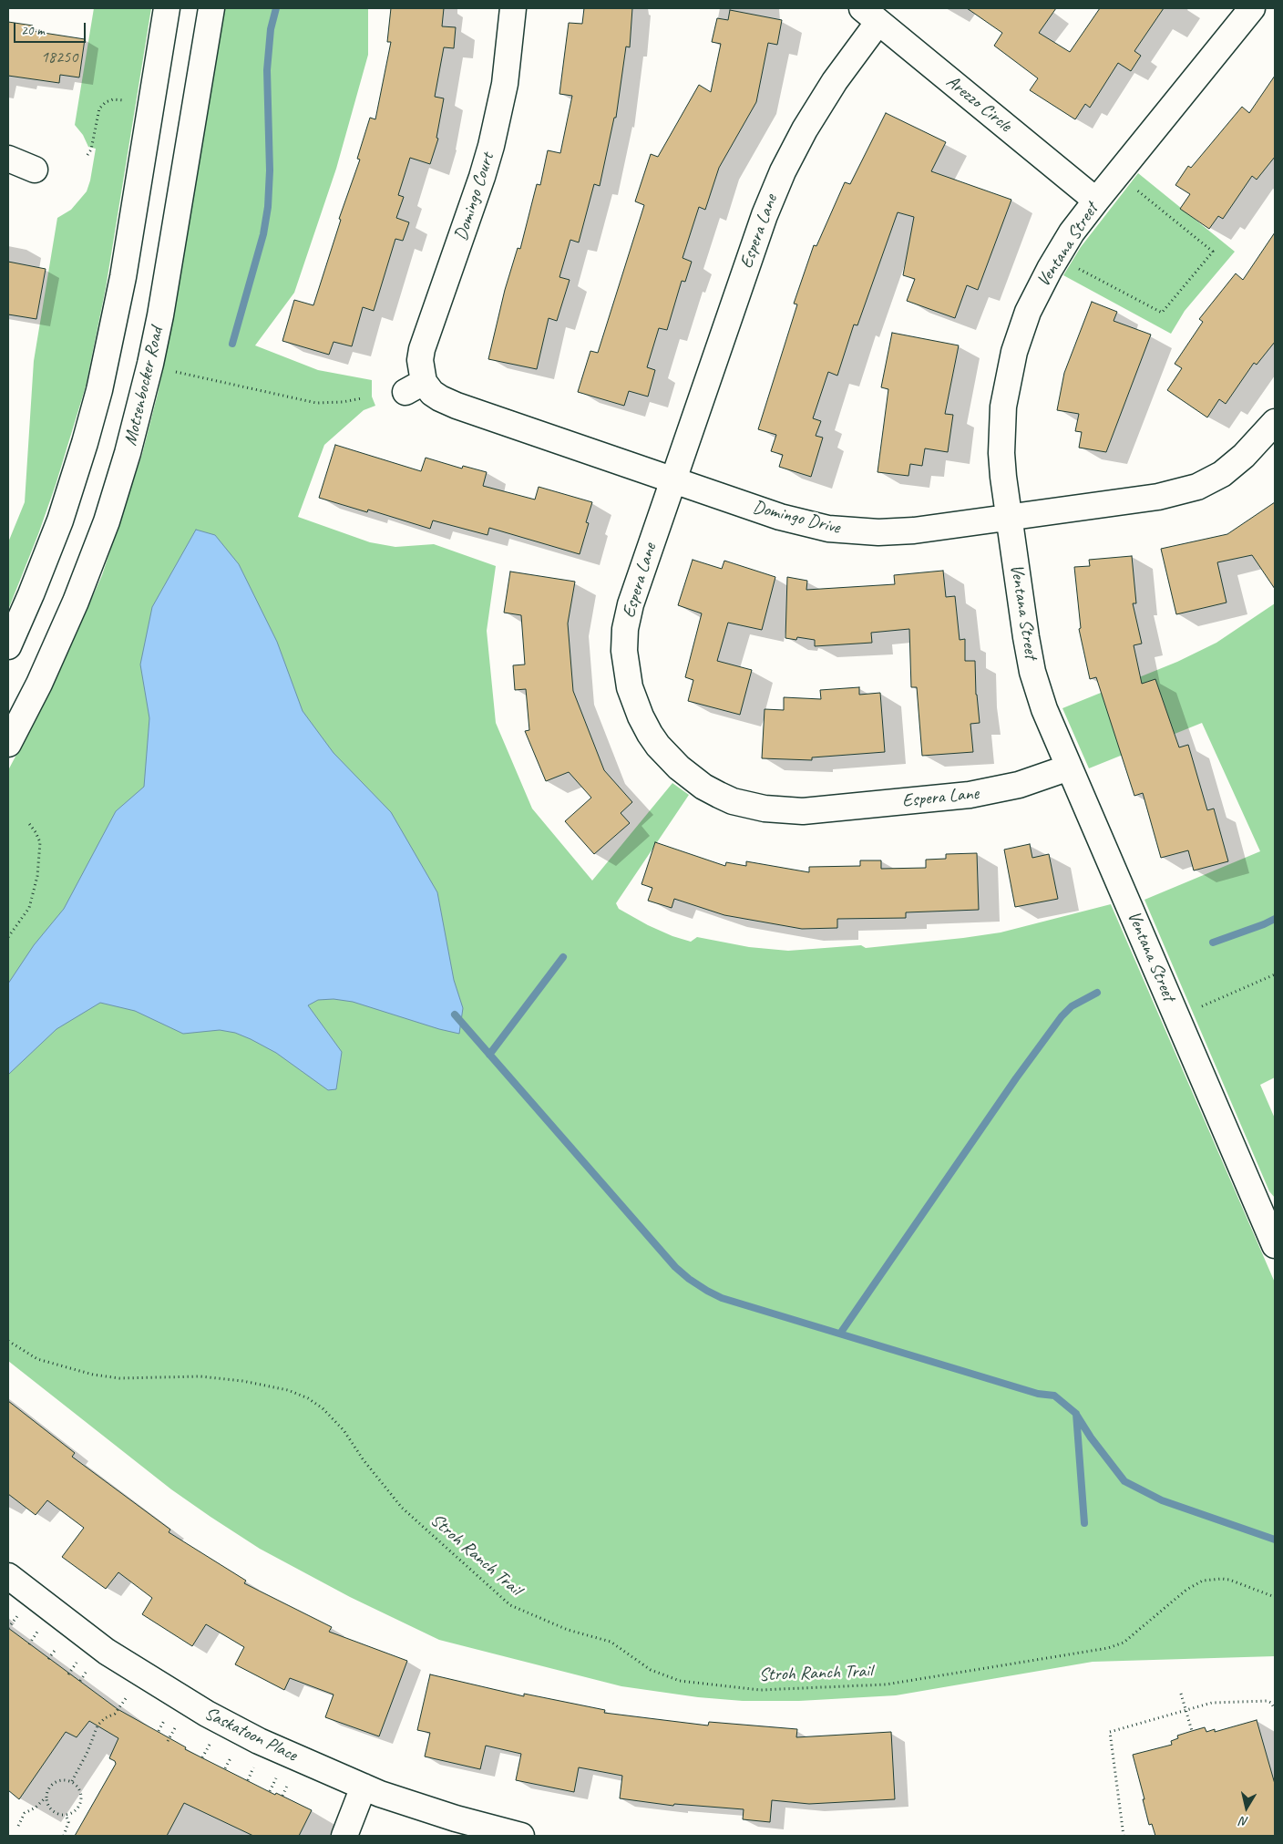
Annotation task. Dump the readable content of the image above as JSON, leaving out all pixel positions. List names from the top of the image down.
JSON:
{
  "streets": {
    "street": [
      "Arezzo Circle",
      "Domingo Court",
      "Espera Lane",
      "Ventana Street",
      "Motsenbocker Road",
      "Domingo Drive",
      "Saskatoon Place"
    ],
    "path": ["Stroh Ranch Trail"]
  },
  "crossings": [
    ["Arezzo Circle", "Espera Lane"],
    ["Arezzo Circle", "Ventana Street"],
    ["Domingo Court", "Domingo Drive"],
    ["Espera Lane", "Ventana Street"],
    ["Espera Lane", "Domingo Drive"],
    ["Ventana Street", "Domingo Drive"]
  ],
  "house_numbers": ["18250"],
  "scale_bar": "20 m",
  "north": "bottom"
}
